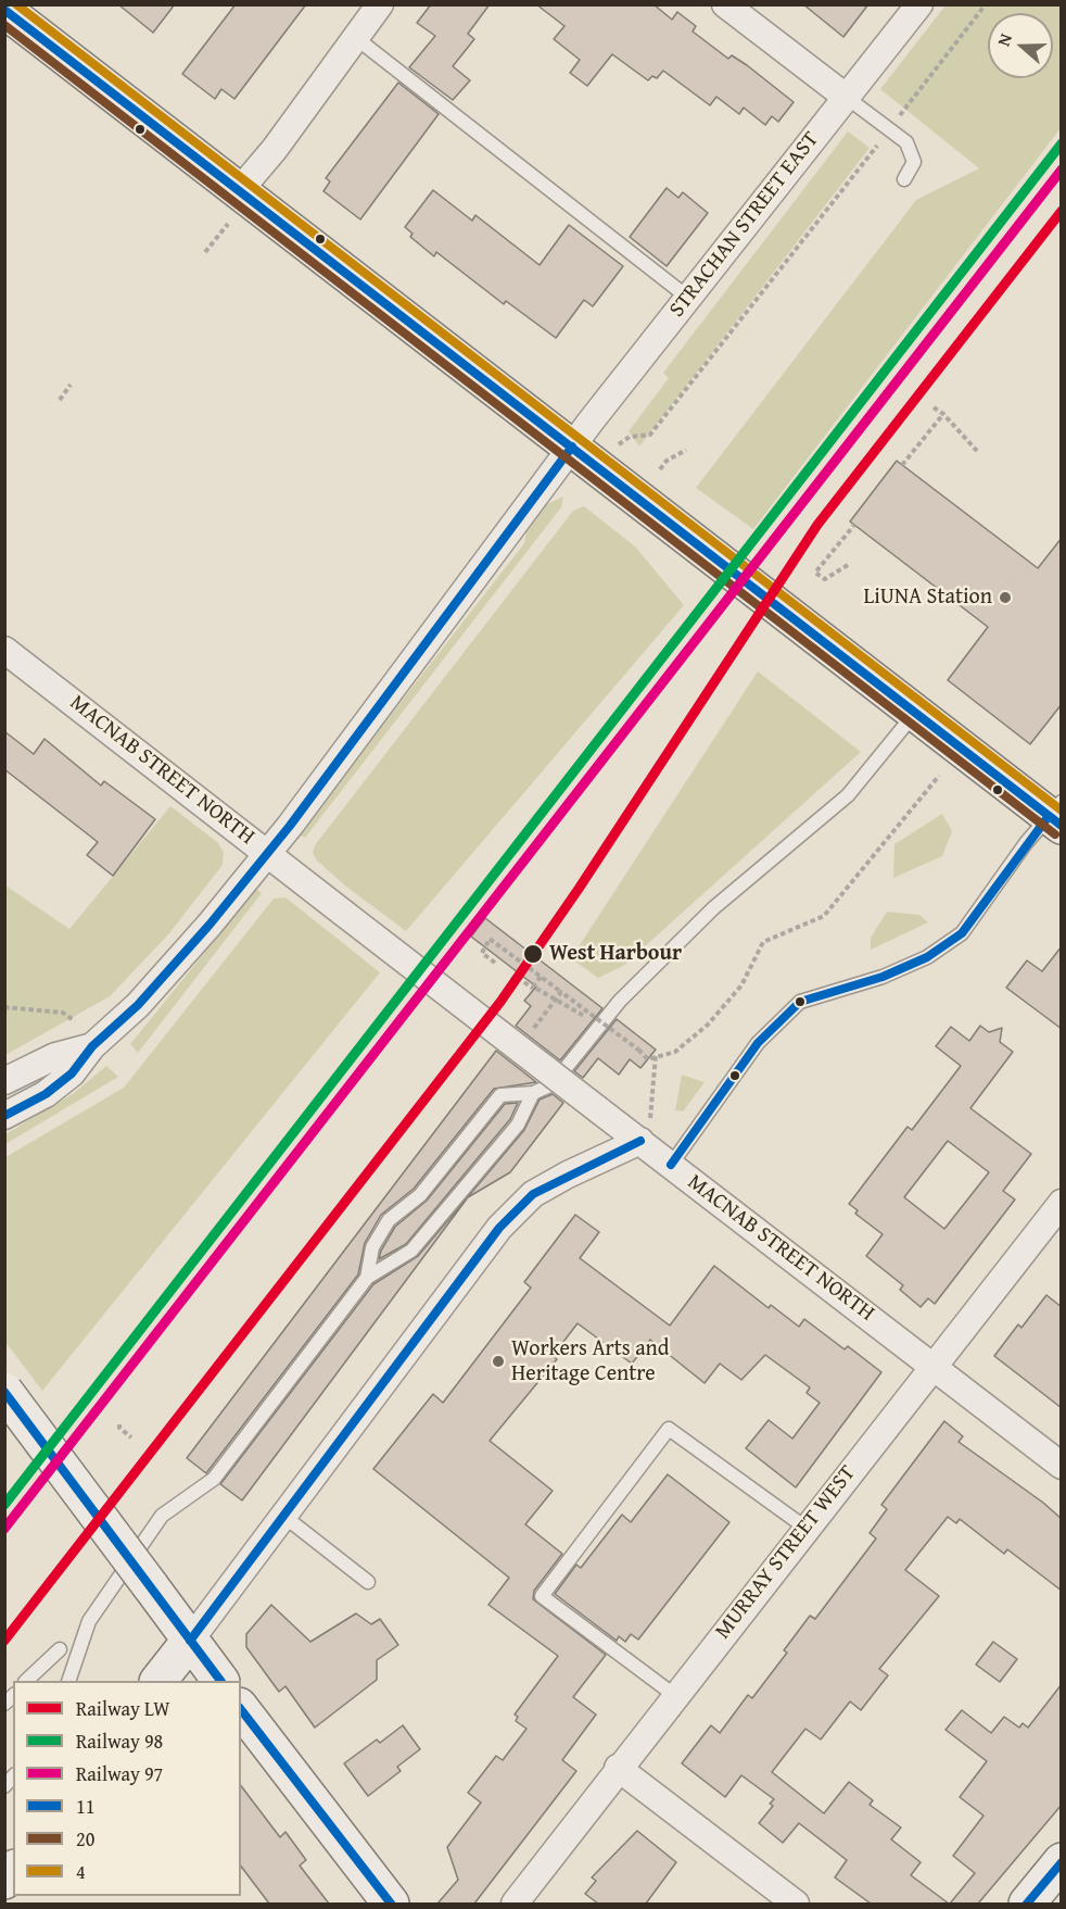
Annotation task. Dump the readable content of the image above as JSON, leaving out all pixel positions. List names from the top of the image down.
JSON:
{
  "streets": {
    "street": ["STRACHAN STREET EAST", "MACNAB STREET NORTH", "MURRAY STREET WEST"]
  },
  "crossings": [
    ["STRACHAN STREET EAST", "MACNAB STREET NORTH"],
    ["MACNAB STREET NORTH", "MURRAY STREET WEST"]
  ],
  "places": ["LiUNA Station", "West Harbour", "Workers Arts and Heritage Centre"],
  "lines": [
    "transit line 4",
    "transit line 11",
    "transit line 20",
    "rail line 98",
    "rail line 97",
    "rail line LW"
  ],
  "legend": [
    "Railway LW",
    "Railway 98",
    "Railway 97",
    "11",
    "20",
    "4"
  ],
  "north": "left"
}
